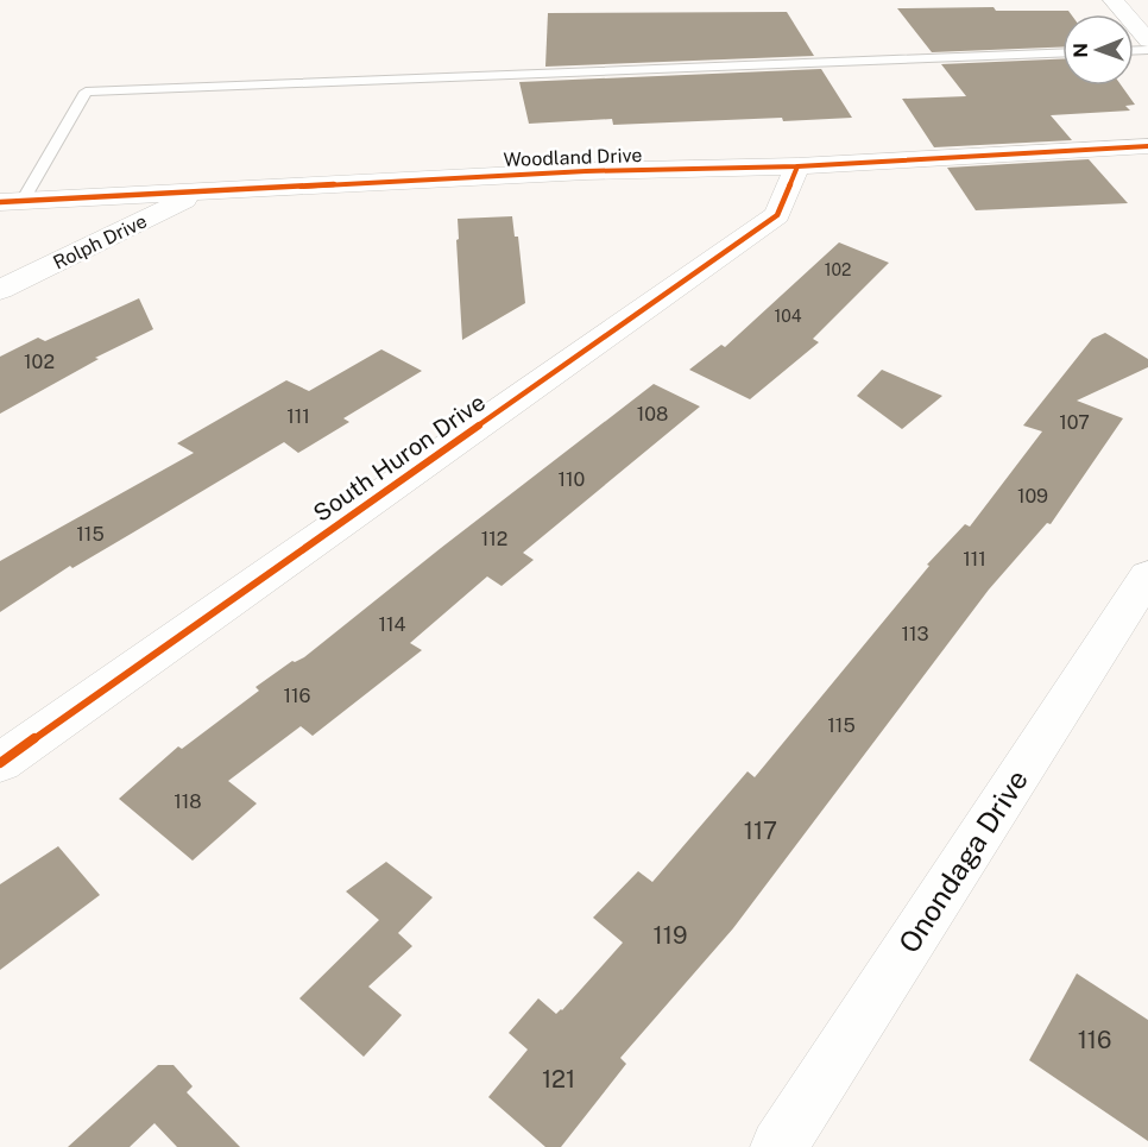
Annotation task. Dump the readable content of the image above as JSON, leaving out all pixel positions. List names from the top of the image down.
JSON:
{
  "streets": {
    "street": [
      "Woodland Drive",
      "Rolph Drive",
      "South Huron Drive",
      "Onondaga Drive"
    ]
  },
  "crossings": [
    ["Woodland Drive", "Rolph Drive"],
    ["Woodland Drive", "South Huron Drive"]
  ],
  "house_numbers": [
    "102",
    "104",
    "102",
    "108",
    "111",
    "107",
    "110",
    "109",
    "115",
    "112",
    "111",
    "114",
    "113",
    "116",
    "115",
    "118",
    "117",
    "119",
    "116",
    "121"
  ],
  "north": "left"
}
